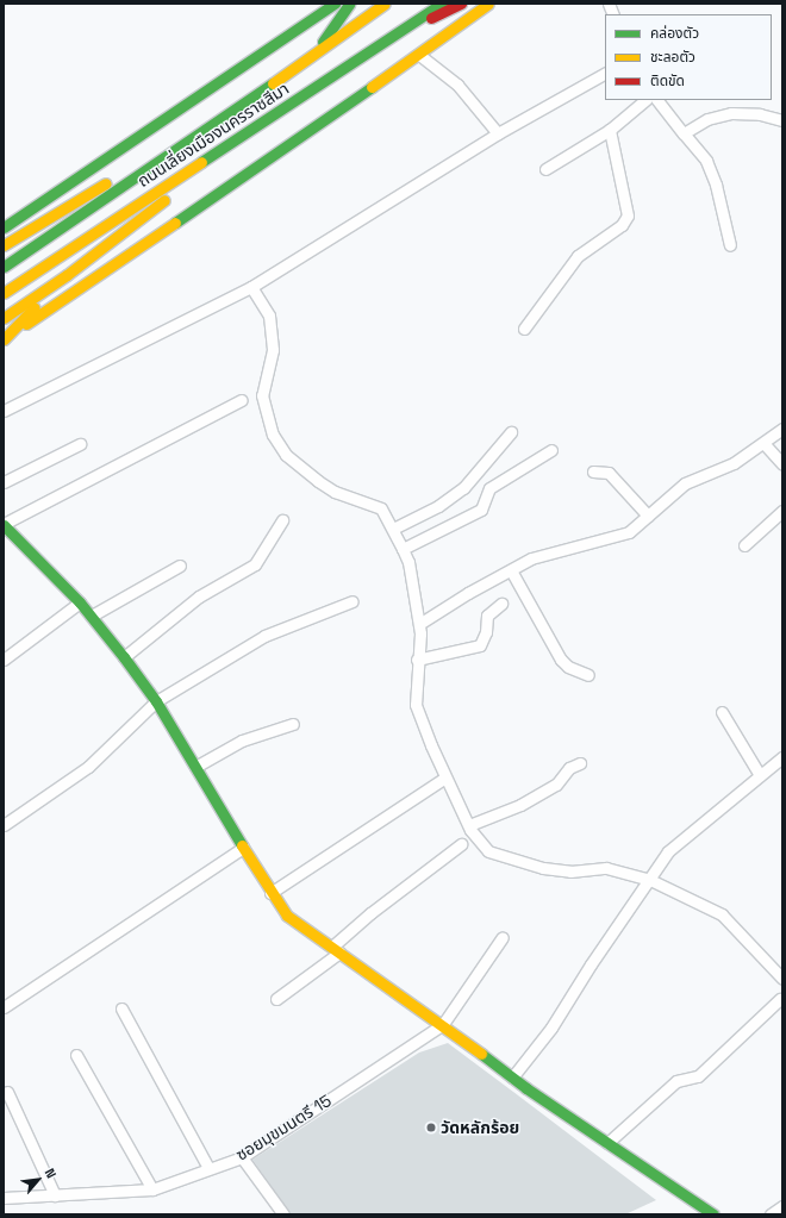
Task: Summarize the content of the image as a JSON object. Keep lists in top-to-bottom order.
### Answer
{
  "streets": {
    "main road": ["ถนนเลี่ยงเมืองนครราชสีมา"],
    "street": ["ซอยมุขมนตรี 15"]
  },
  "places": ["วัดหลักร้อย"],
  "legend": ["คล่องตัว", "ชะลอตัว", "ติดขัด"],
  "north": "top right"
}
